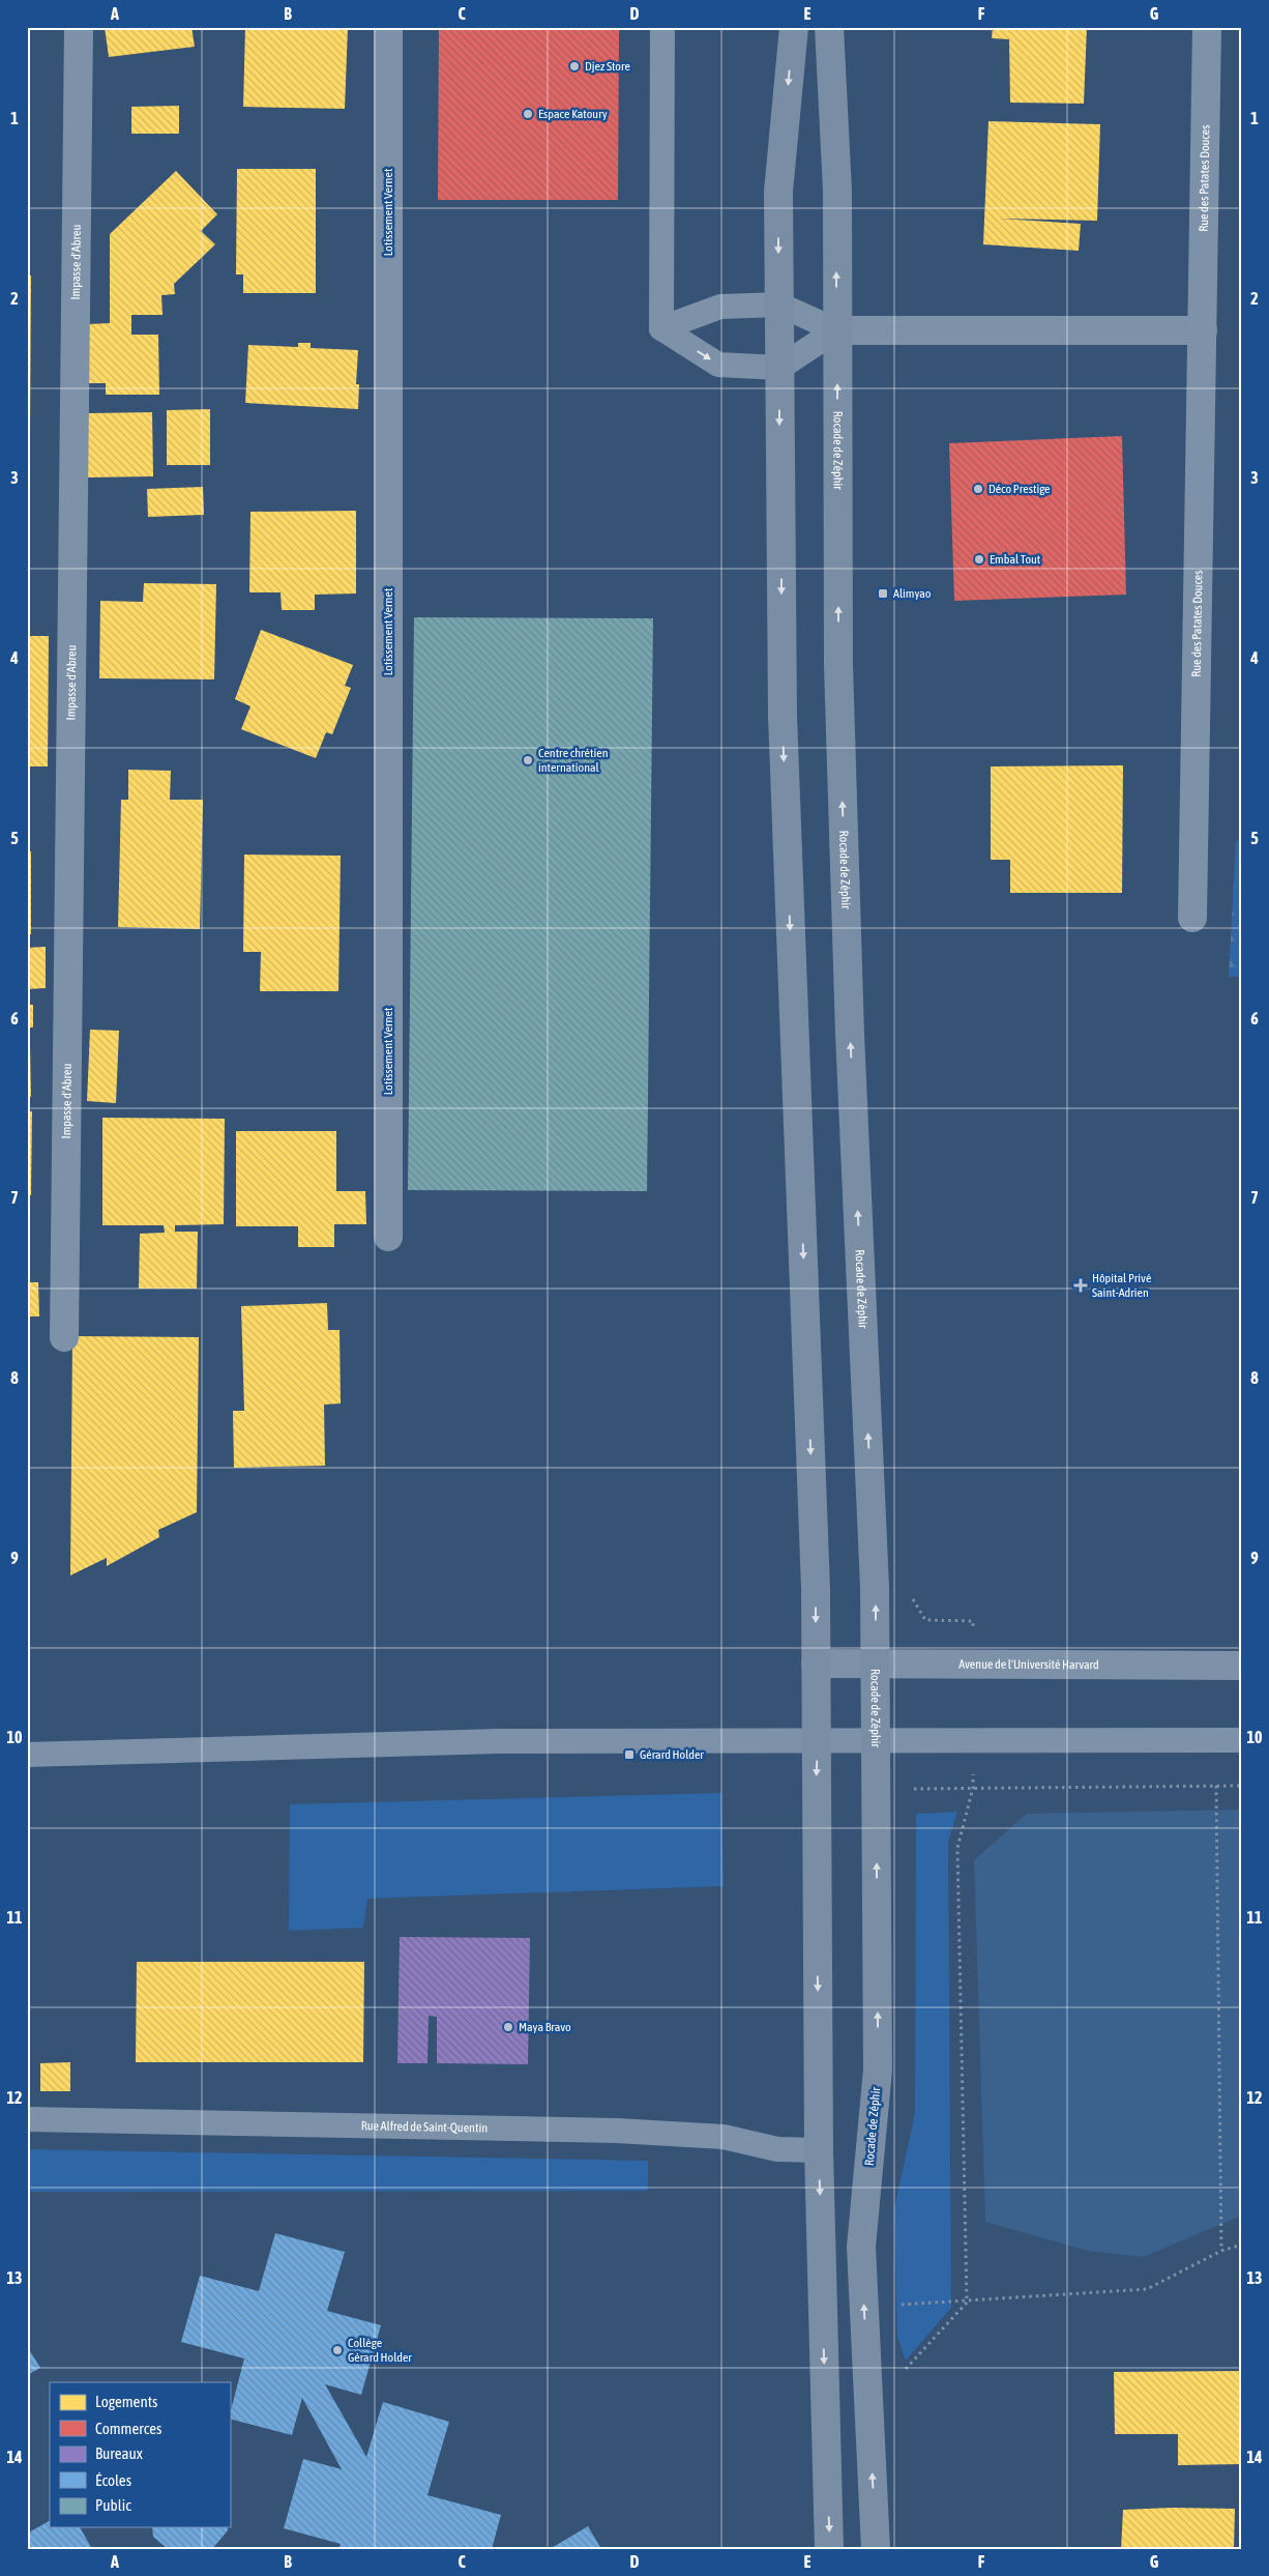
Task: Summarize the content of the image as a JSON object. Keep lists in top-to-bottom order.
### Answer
{
  "streets": {
    "main road": ["Rocade de Zéphir"],
    "street": [
      "Rue des Patates Douces",
      "Lotissement Vernet",
      "Impasse d'Abreu",
      "Avenue de l'Université Harvard"
    ],
    "lane": ["Rue Alfred de Saint-Quentin"]
  },
  "crossings": [
    ["Rocade de Zéphir", "Avenue de l'Université Harvard"]
  ],
  "places": {
    "other": [
      "Djez Store",
      "Espace Katoury",
      "Déco Prestige",
      "Embal Tout",
      "Centre chrétien international",
      "Maya Bravo",
      "Collège Gérard Holder"
    ],
    "transit": ["Alimyao", "Gérard Holder"],
    "health": ["Hôpital Privé Saint-Adrien"]
  },
  "legend": [
    "Logements",
    "Commerces",
    "Bureaux",
    "Écoles",
    "Public"
  ],
  "grid": {
    "columns": [
      "A",
      "B",
      "C",
      "D",
      "E",
      "F",
      "G"
    ],
    "rows": [
      "1",
      "2",
      "3",
      "4",
      "5",
      "6",
      "7",
      "8",
      "9",
      "10",
      "11",
      "12",
      "13",
      "14"
    ]
  }
}
